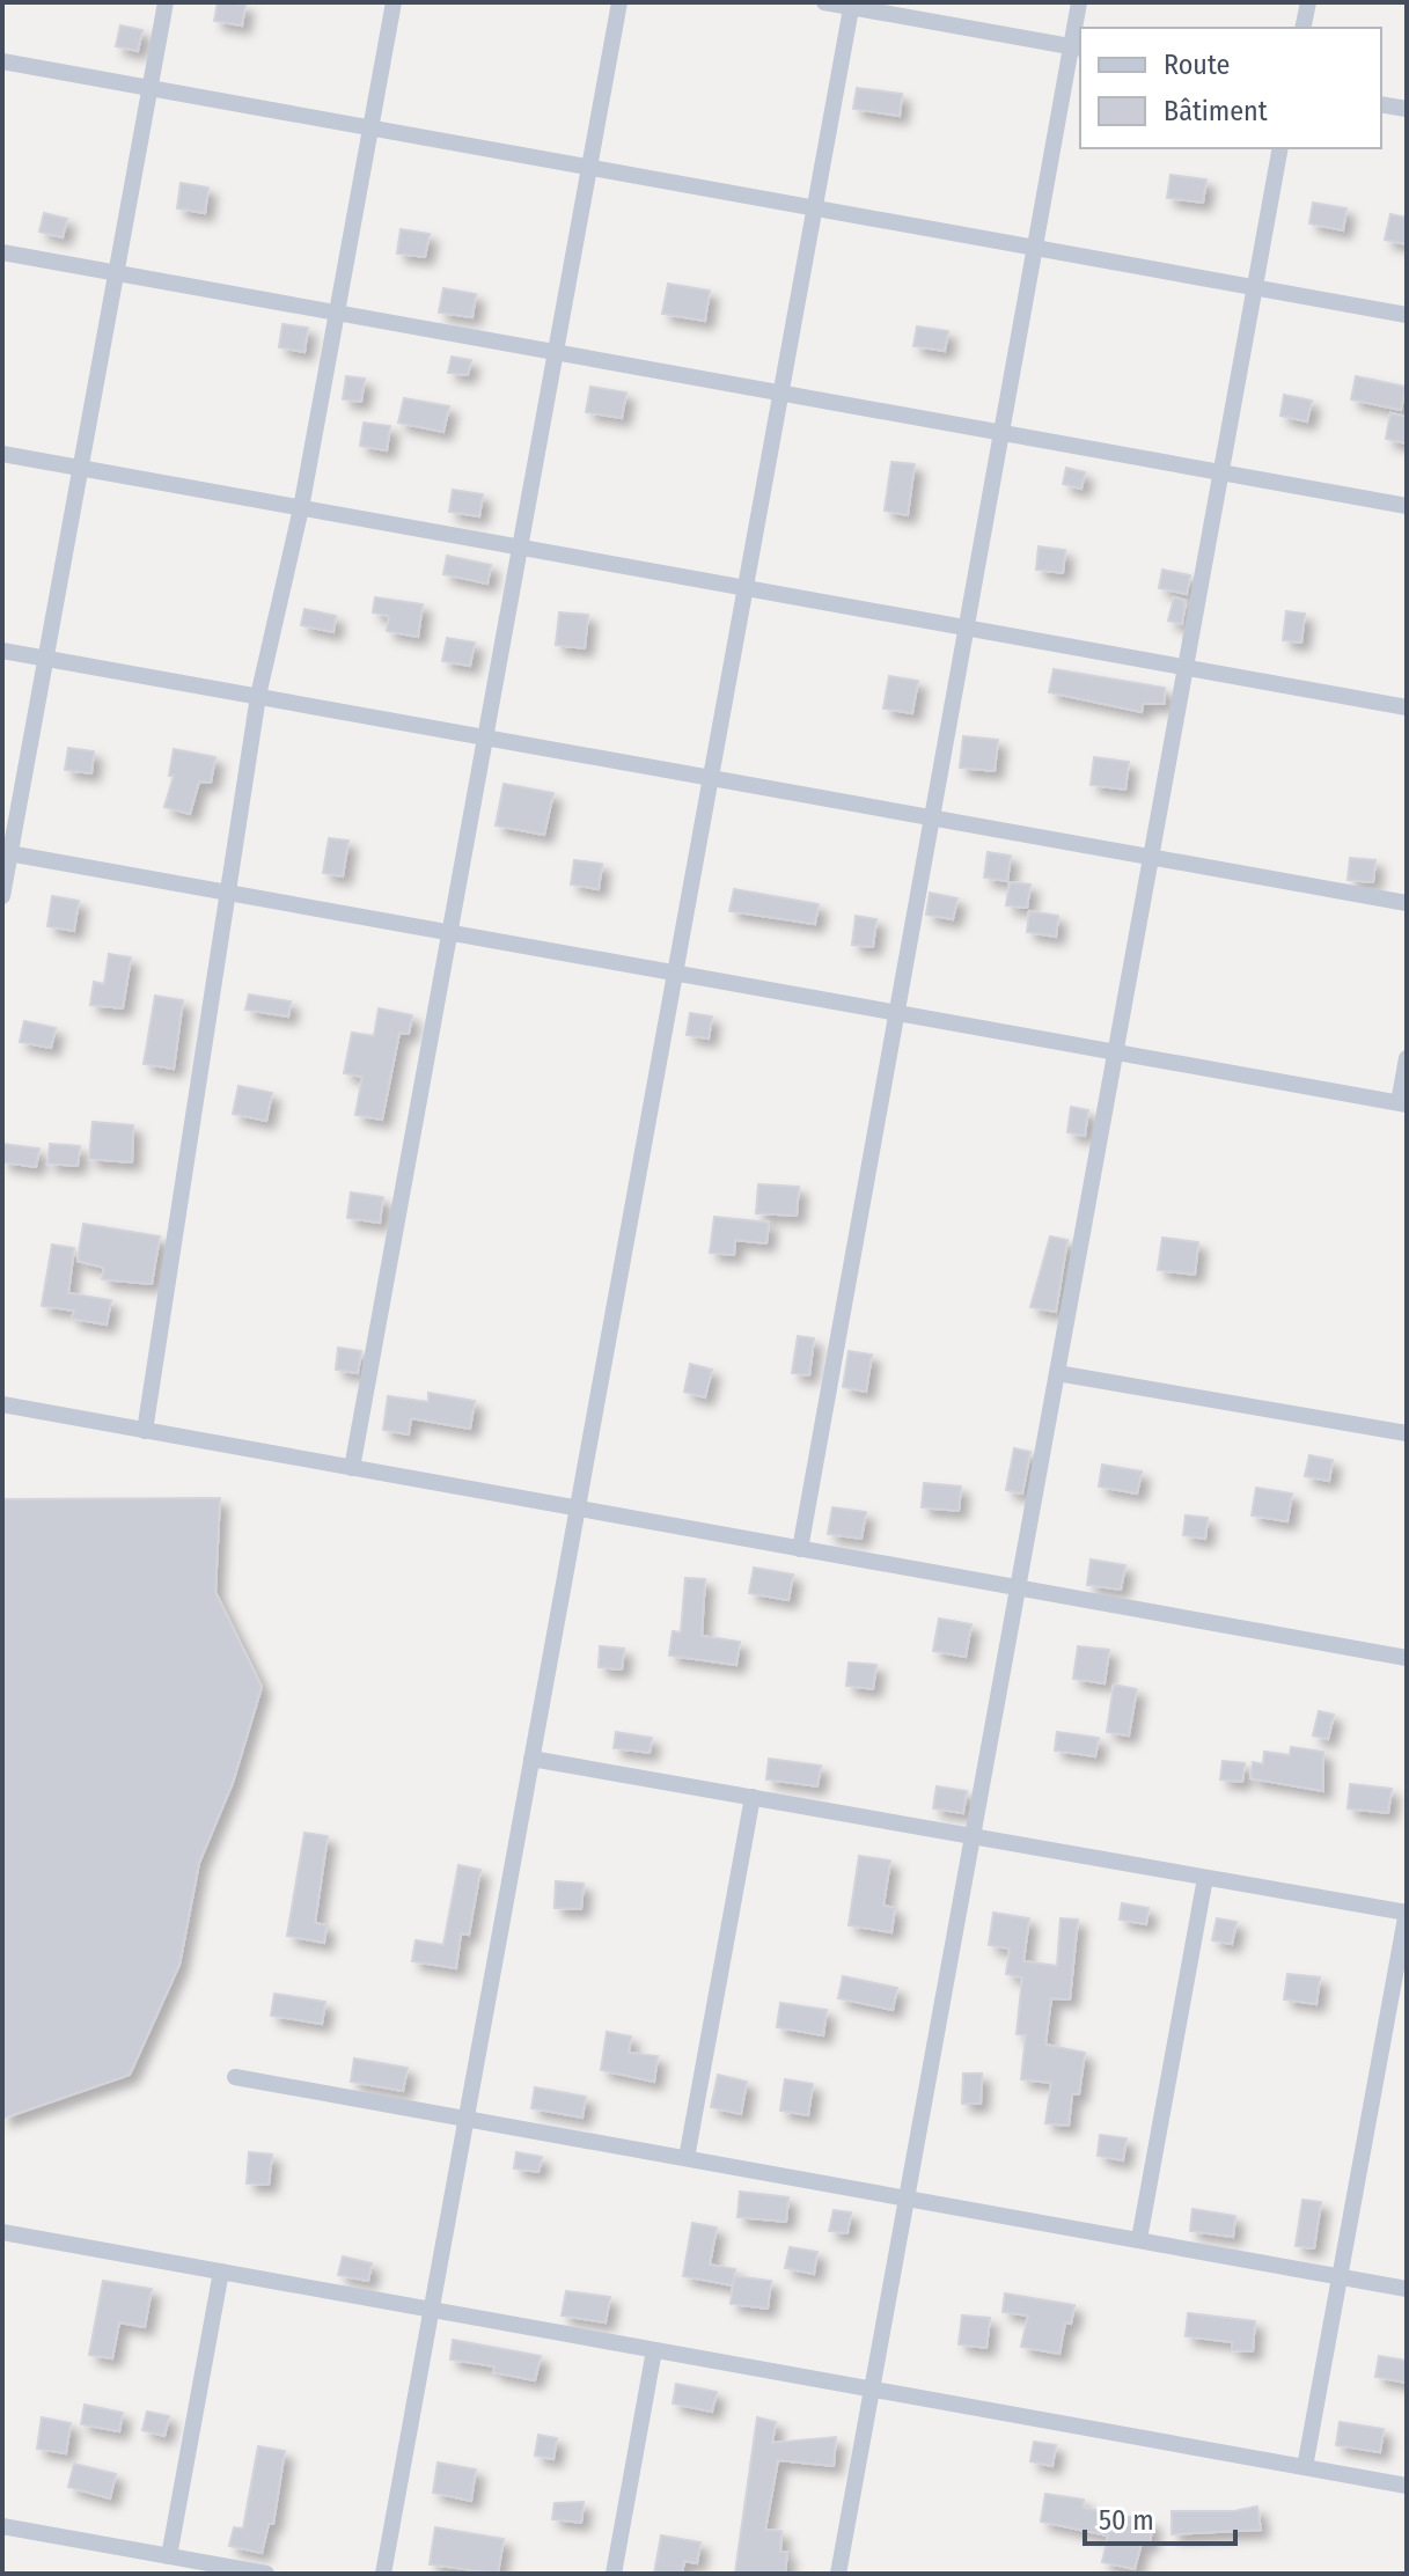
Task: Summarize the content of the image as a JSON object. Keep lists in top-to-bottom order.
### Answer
{
  "legend": ["Route", "Bâtiment"],
  "scale_bar": "50 m"
}
